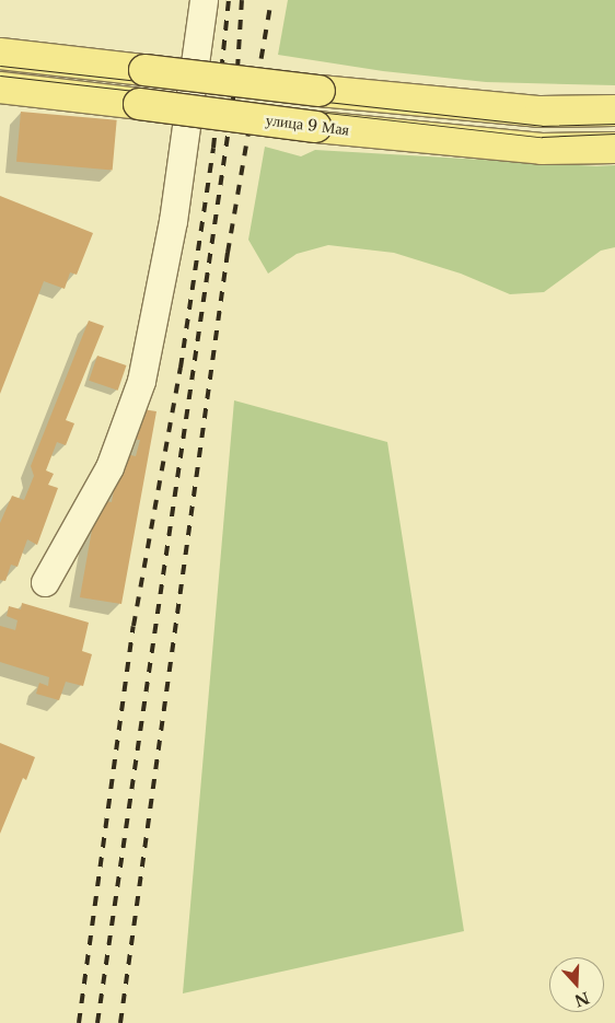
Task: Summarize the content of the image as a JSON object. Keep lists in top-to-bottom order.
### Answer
{
  "streets": {
    "main road": ["улица 9 Мая"]
  },
  "north": "bottom"
}
